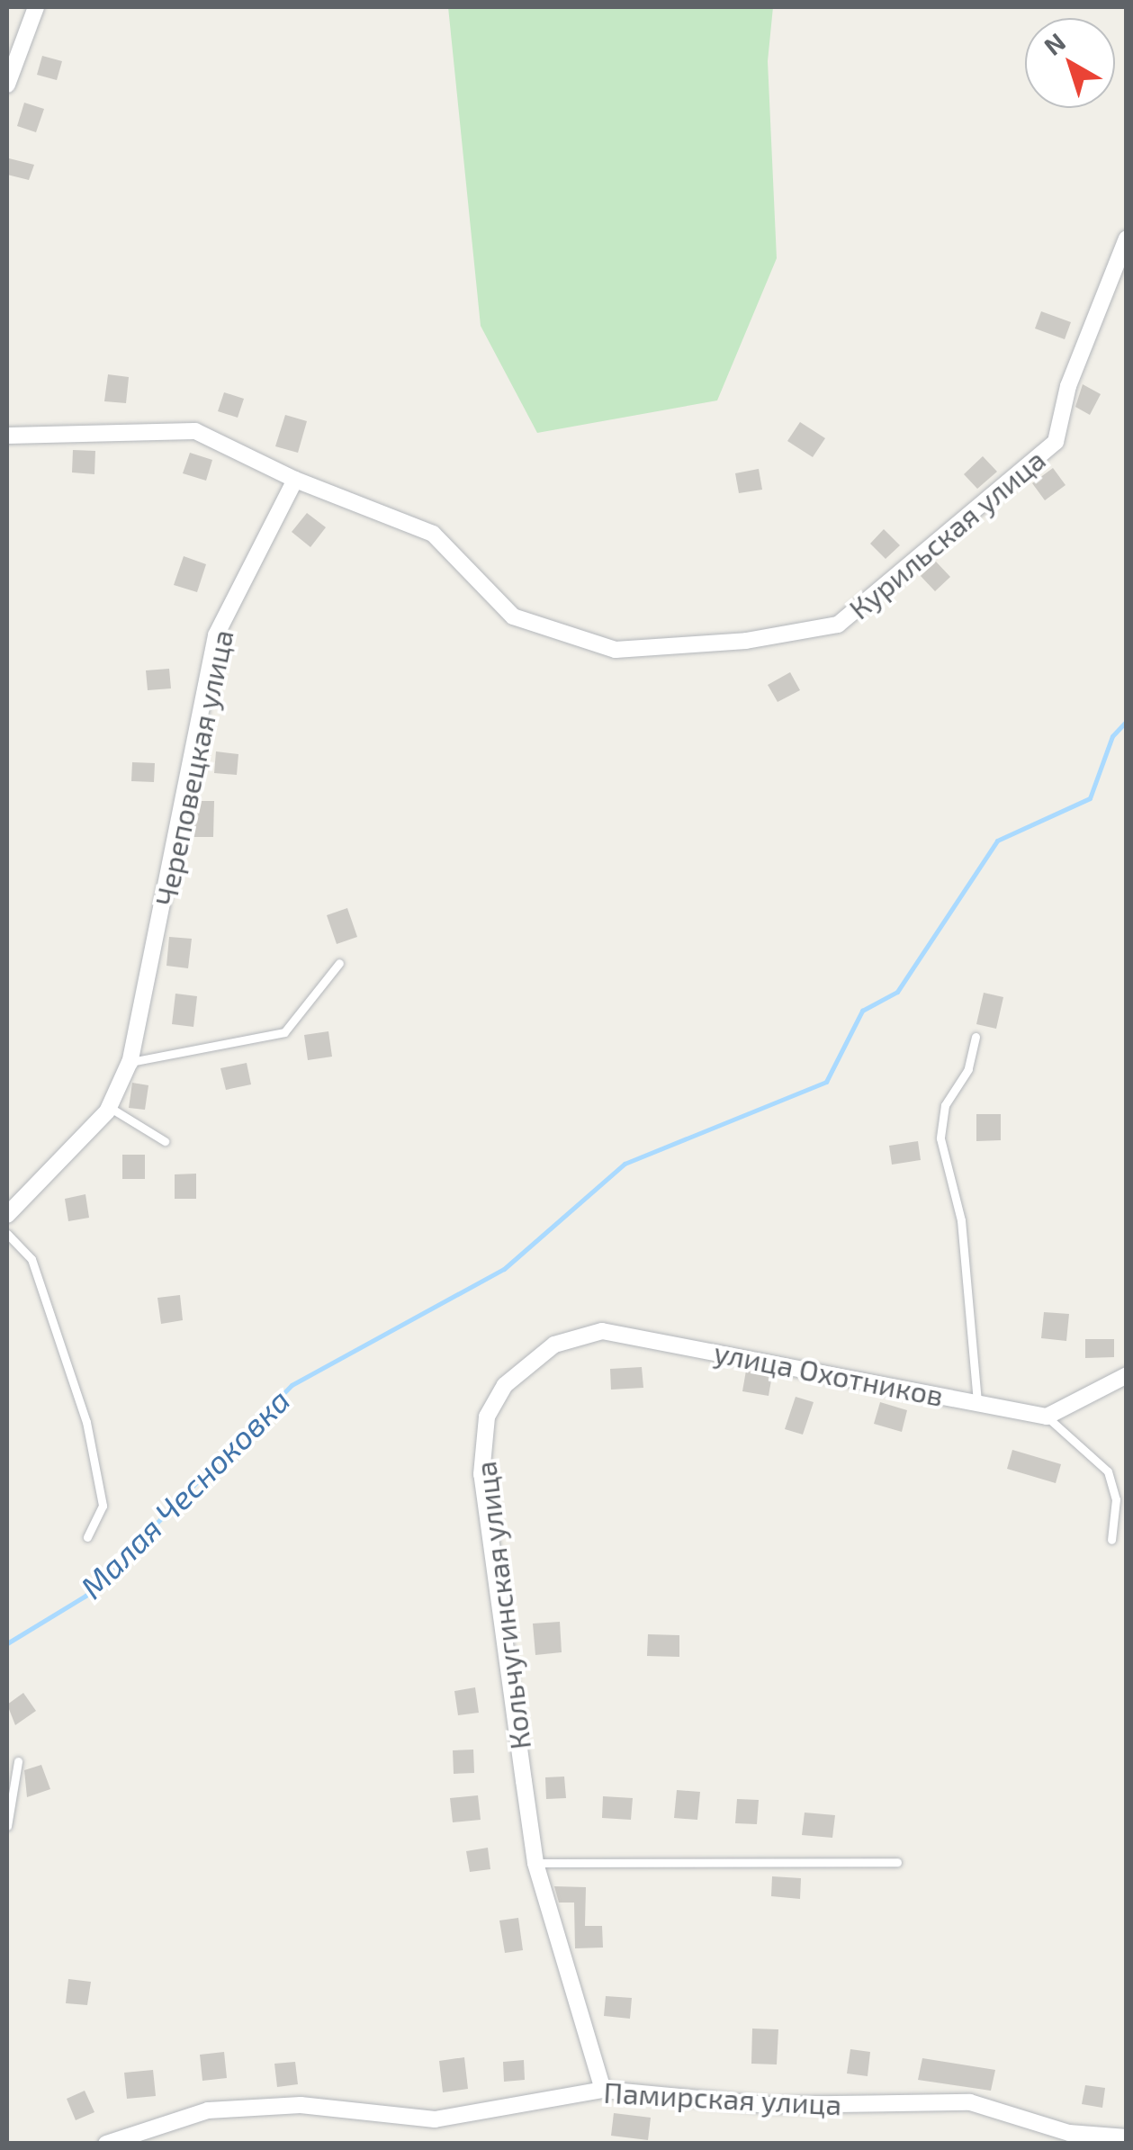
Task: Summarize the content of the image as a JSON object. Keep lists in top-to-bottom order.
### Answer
{
  "streets": {
    "street": [
      "Курильская улица",
      "Череповецкая улица",
      "улица Охотников",
      "Кольчугинская улица",
      "Памирская улица"
    ]
  },
  "crossings": [
    ["Курильская улица", "Череповецкая улица"],
    ["улица Охотников", "Кольчугинская улица"],
    ["Кольчугинская улица", "Памирская улица"]
  ],
  "water": ["Малая Чесноковка"],
  "north": "top left"
}
